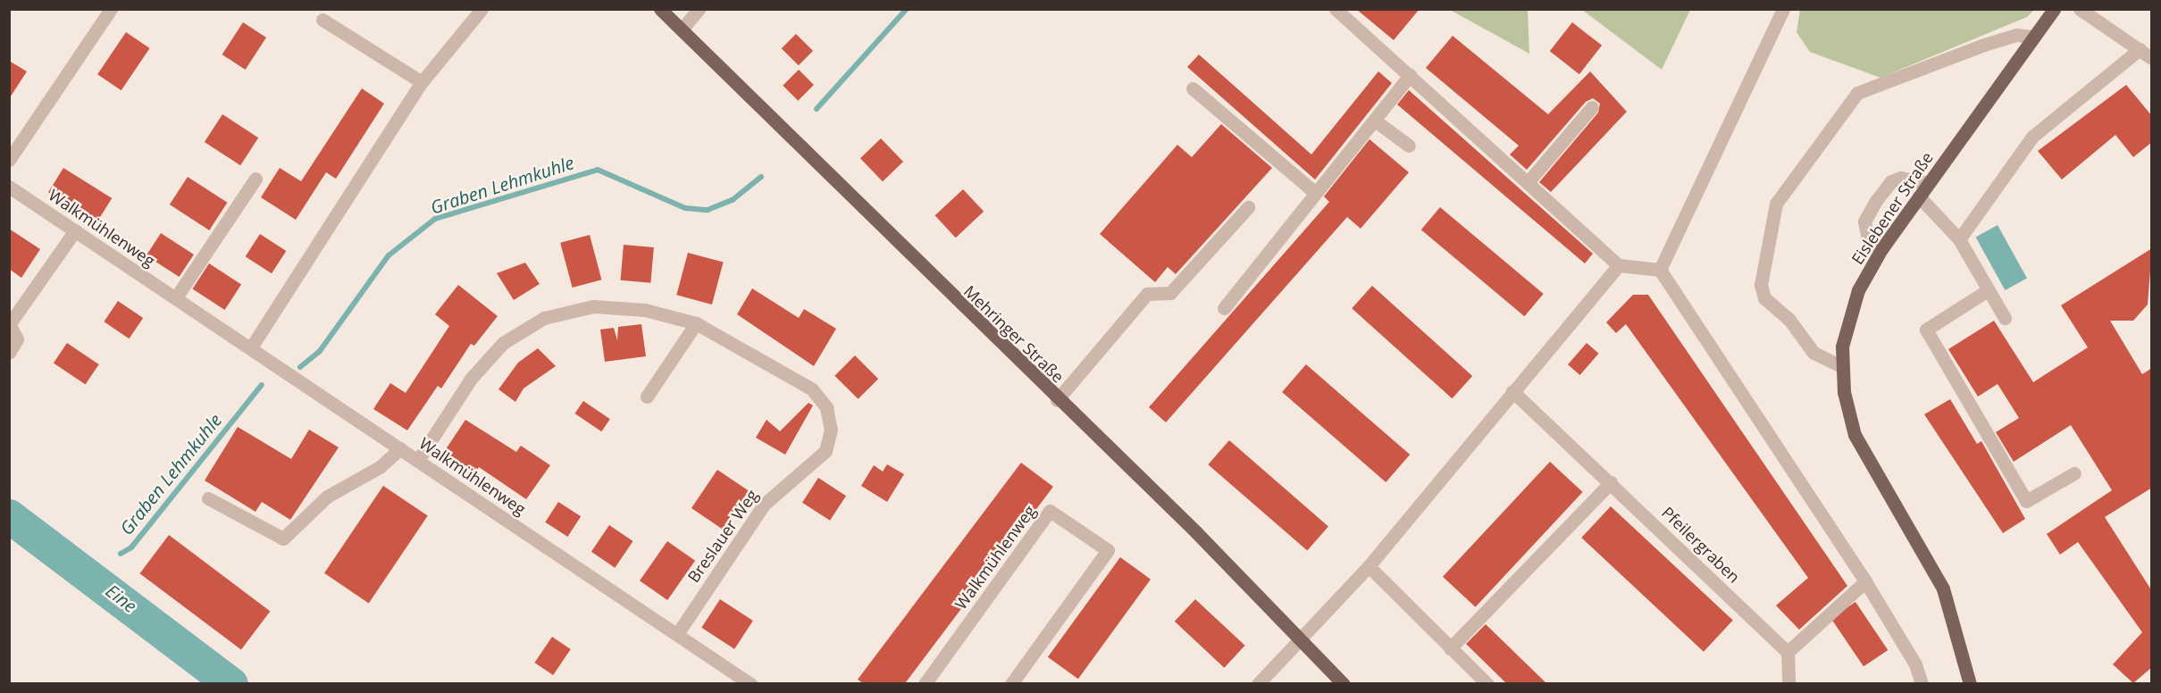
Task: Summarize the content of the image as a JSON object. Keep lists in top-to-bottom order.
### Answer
{
  "streets": {
    "main road": ["Eislebener Straße", "Mehringer Straße"],
    "street": ["Walkmühlenweg", "Breslauer Weg", "Pfeilergraben"]
  },
  "crossings": [
    ["Walkmühlenweg", "Breslauer Weg"]
  ],
  "water": ["Graben Lehmkuhle", "Eine"]
}
